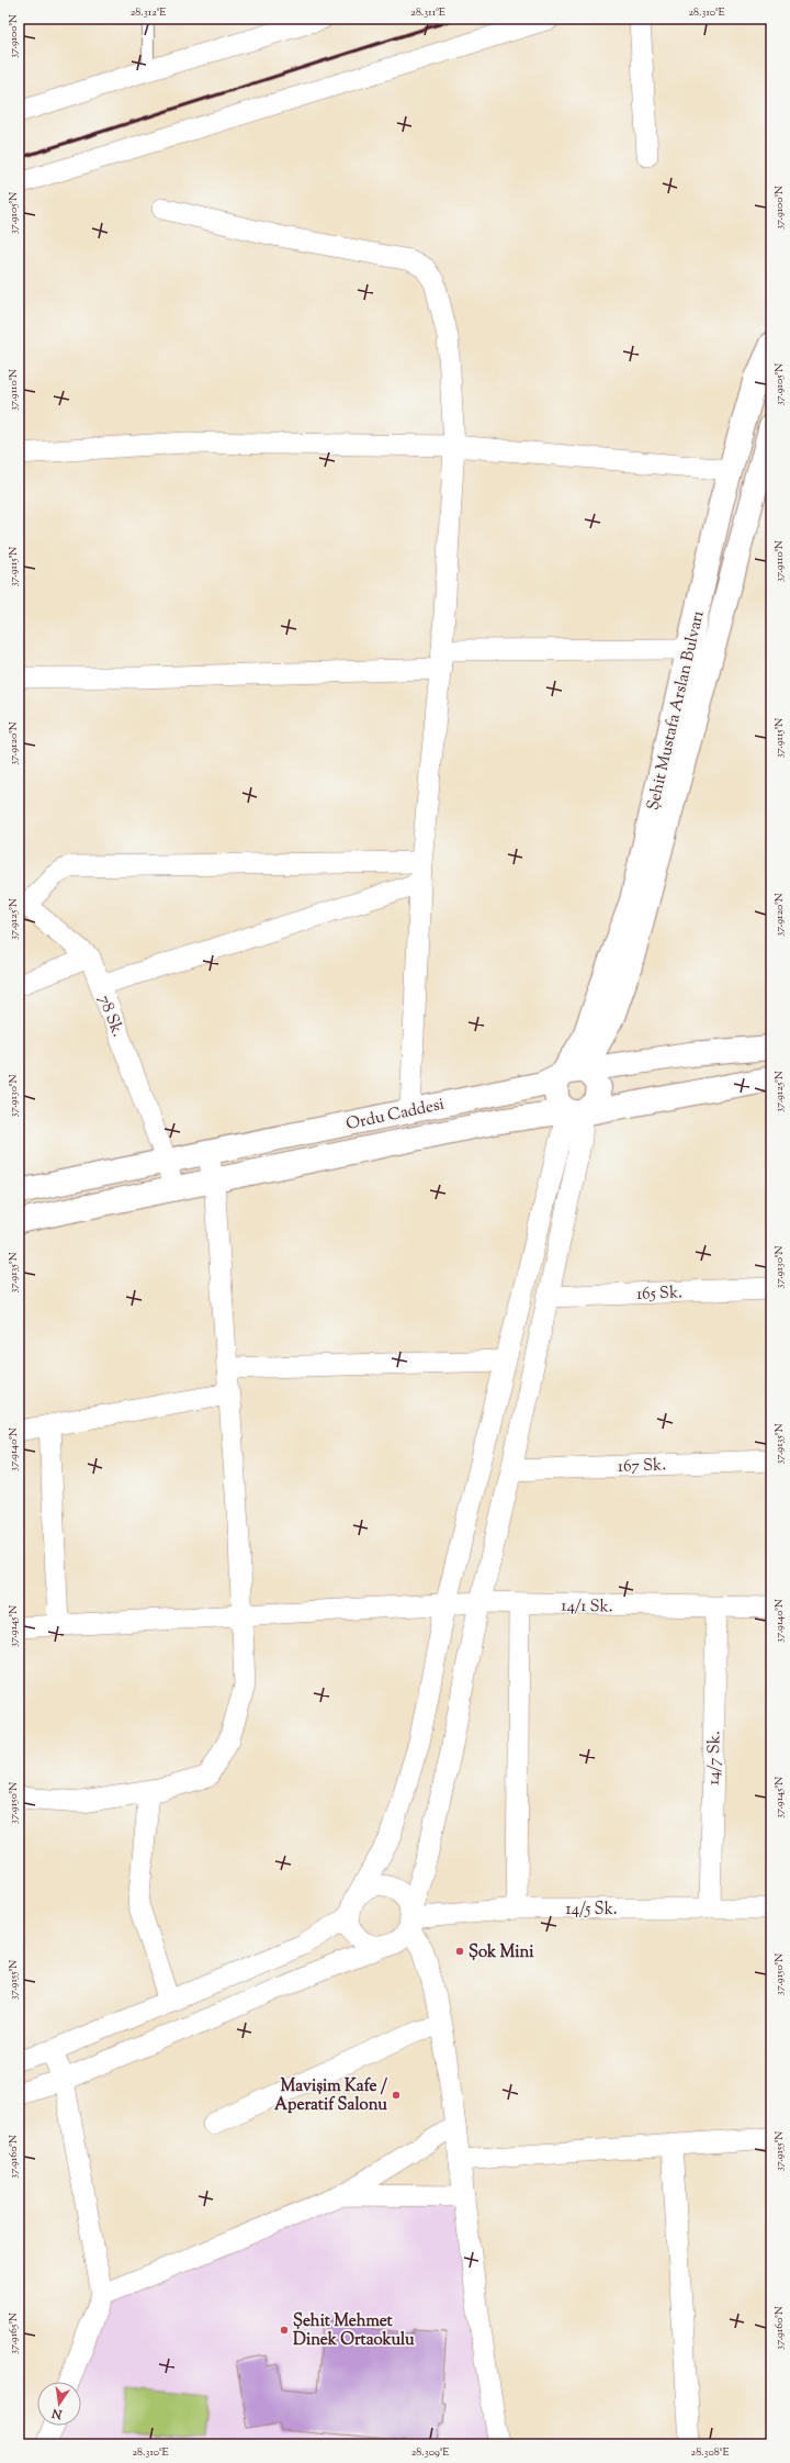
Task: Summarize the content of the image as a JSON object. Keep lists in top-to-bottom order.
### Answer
{
  "streets": {
    "main road": ["Şehit Mustafa Arslan Bulvarı", "Ordu Caddesi"],
    "street": [
      "78 Sk.",
      "165 Sk.",
      "167 Sk.",
      "14/1 Sk.",
      "14/7 Sk.",
      "14/5 Sk."
    ]
  },
  "crossings": [
    ["Şehit Mustafa Arslan Bulvarı", "Ordu Caddesi"],
    ["78 Sk.", "Ordu Caddesi"],
    ["14/1 Sk.", "14/7 Sk."],
    ["14/7 Sk.", "14/5 Sk."]
  ],
  "places": ["Şok Mini", "Mavişim Kafe / Aperatif Salonu", "Şehit Mehmet Dinek Ortaokulu"],
  "north": "bottom",
  "coordinates": [
    "28.312°E",
    "28.311°E",
    "28.310°E",
    "37.9100°N",
    "37.9105°N",
    "37.9110°N",
    "37.9115°N",
    "37.9120°N",
    "37.9125°N",
    "37.9130°N",
    "37.9135°N",
    "37.9140°N",
    "37.9145°N",
    "37.9150°N",
    "37.9155°N",
    "37.9160°N",
    "37.9165°N",
    "28.309°E",
    "28.308°E"
  ]
}
